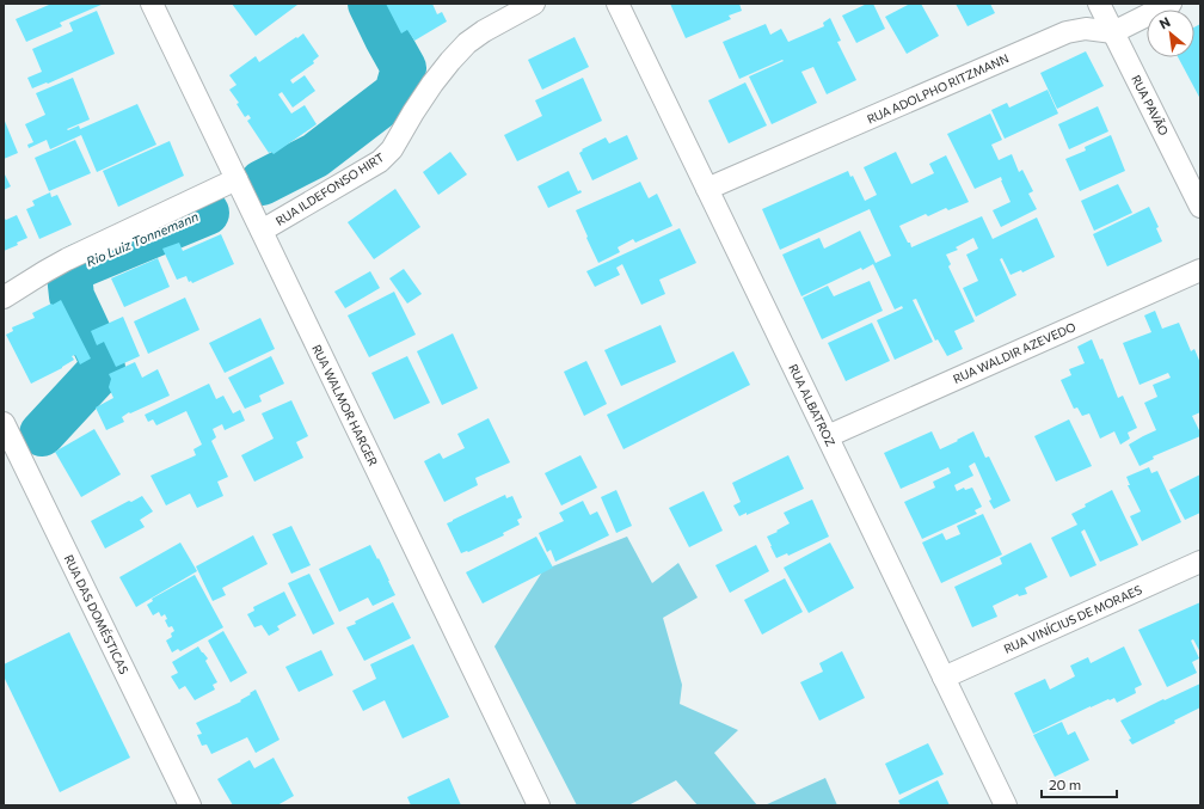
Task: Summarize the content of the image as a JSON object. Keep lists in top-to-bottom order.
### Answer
{
  "streets": {
    "street": [
      "RUA ADOLPHO RITZMANN",
      "RUA PAVÃO",
      "RUA ILDEFONSO HIRT",
      "RUA WALDIR AZEVEDO",
      "RUA WALMOR HARGER",
      "RUA ALBATROZ",
      "RUA DAS DOMÉSTICAS",
      "RUA VINÍCIUS DE MORAES"
    ]
  },
  "crossings": [
    ["RUA ADOLPHO RITZMANN", "RUA PAVÃO"],
    ["RUA ADOLPHO RITZMANN", "RUA ALBATROZ"],
    ["RUA ILDEFONSO HIRT", "RUA WALMOR HARGER"],
    ["RUA WALDIR AZEVEDO", "RUA ALBATROZ"],
    ["RUA ALBATROZ", "RUA VINÍCIUS DE MORAES"]
  ],
  "water": ["Rio Luiz Tonnemann"],
  "scale_bar": "20 m",
  "north": "top left"
}
